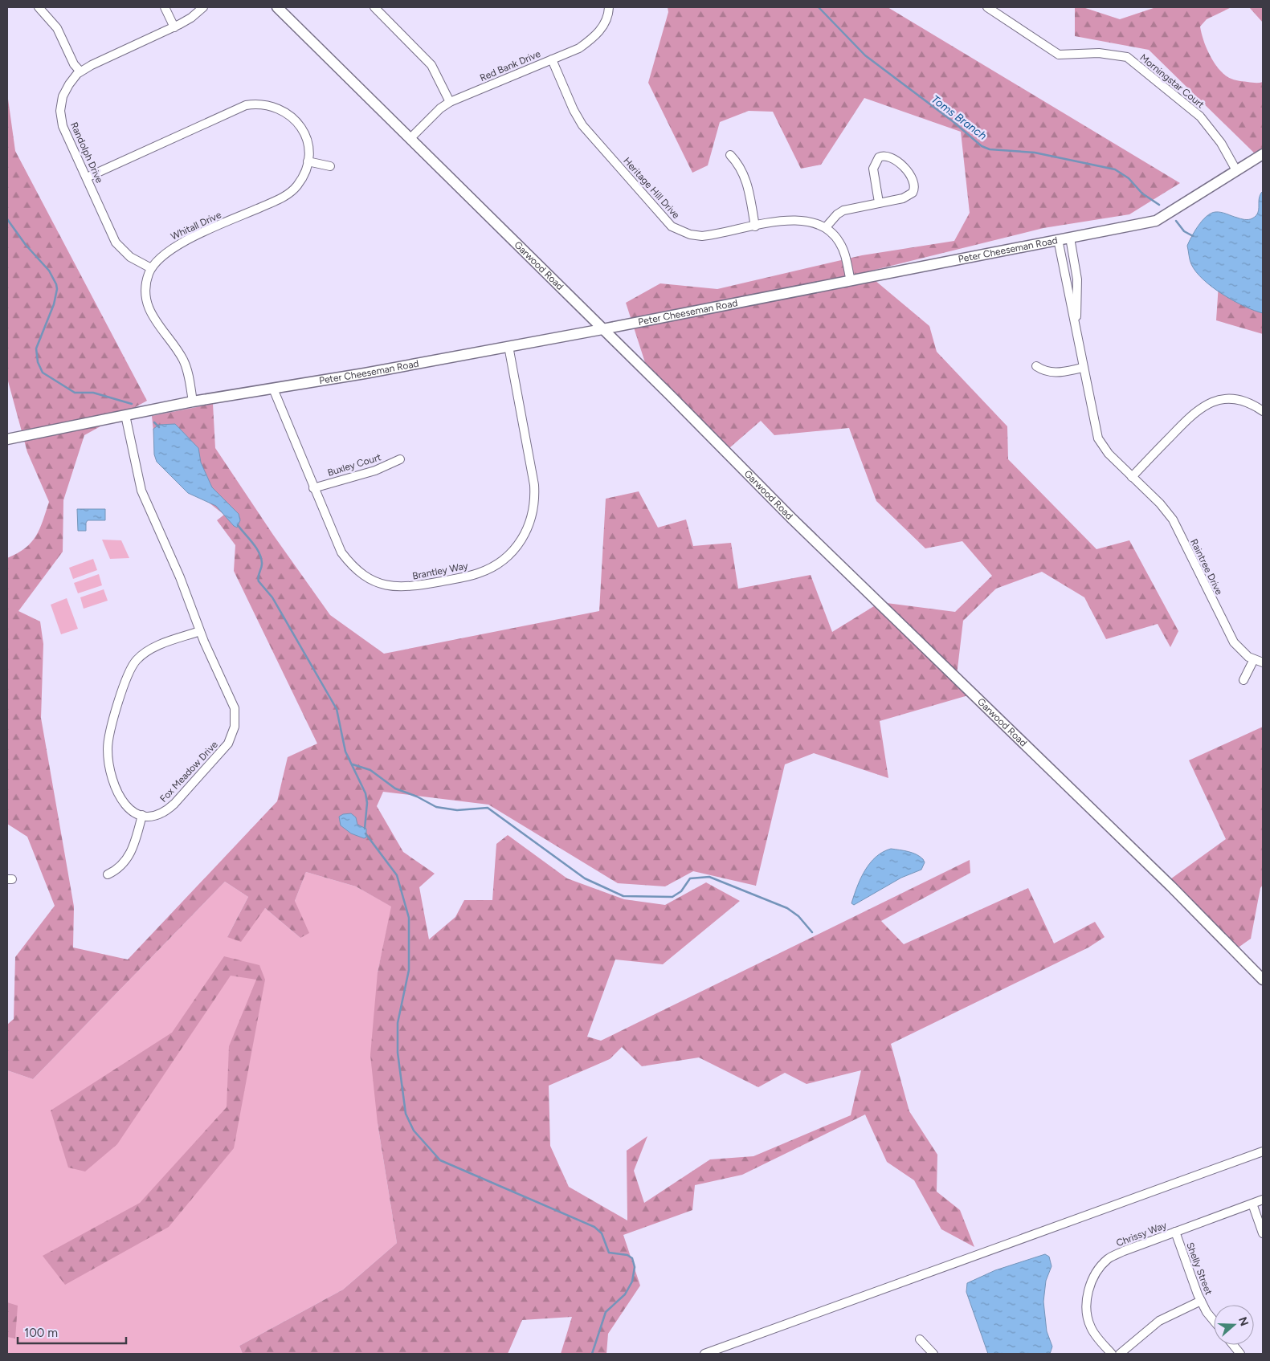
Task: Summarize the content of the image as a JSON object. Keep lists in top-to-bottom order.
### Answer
{
  "streets": {
    "street": [
      "Red Bank Drive",
      "Morningstar Court",
      "Randolph Drive",
      "Heritage Hill Drive",
      "Whitall Drive",
      "Peter Cheeseman Road",
      "Garwood Road",
      "Buxley Court",
      "Raintree Drive",
      "Brantley Way",
      "Fox Meadow Drive",
      "Chrissy Way",
      "Shelly Street"
    ]
  },
  "crossings": [
    ["Red Bank Drive", "Heritage Hill Drive"],
    ["Red Bank Drive", "Garwood Road"],
    ["Morningstar Court", "Peter Cheeseman Road"],
    ["Randolph Drive", "Whitall Drive"],
    ["Heritage Hill Drive", "Peter Cheeseman Road"],
    ["Whitall Drive", "Peter Cheeseman Road"],
    ["Peter Cheeseman Road", "Garwood Road"],
    ["Peter Cheeseman Road", "Raintree Drive"],
    ["Peter Cheeseman Road", "Brantley Way"],
    ["Peter Cheeseman Road", "Fox Meadow Drive"],
    ["Buxley Court", "Brantley Way"],
    ["Chrissy Way", "Shelly Street"]
  ],
  "water": ["Toms Branch"],
  "scale_bar": "100 m",
  "north": "right"
}
